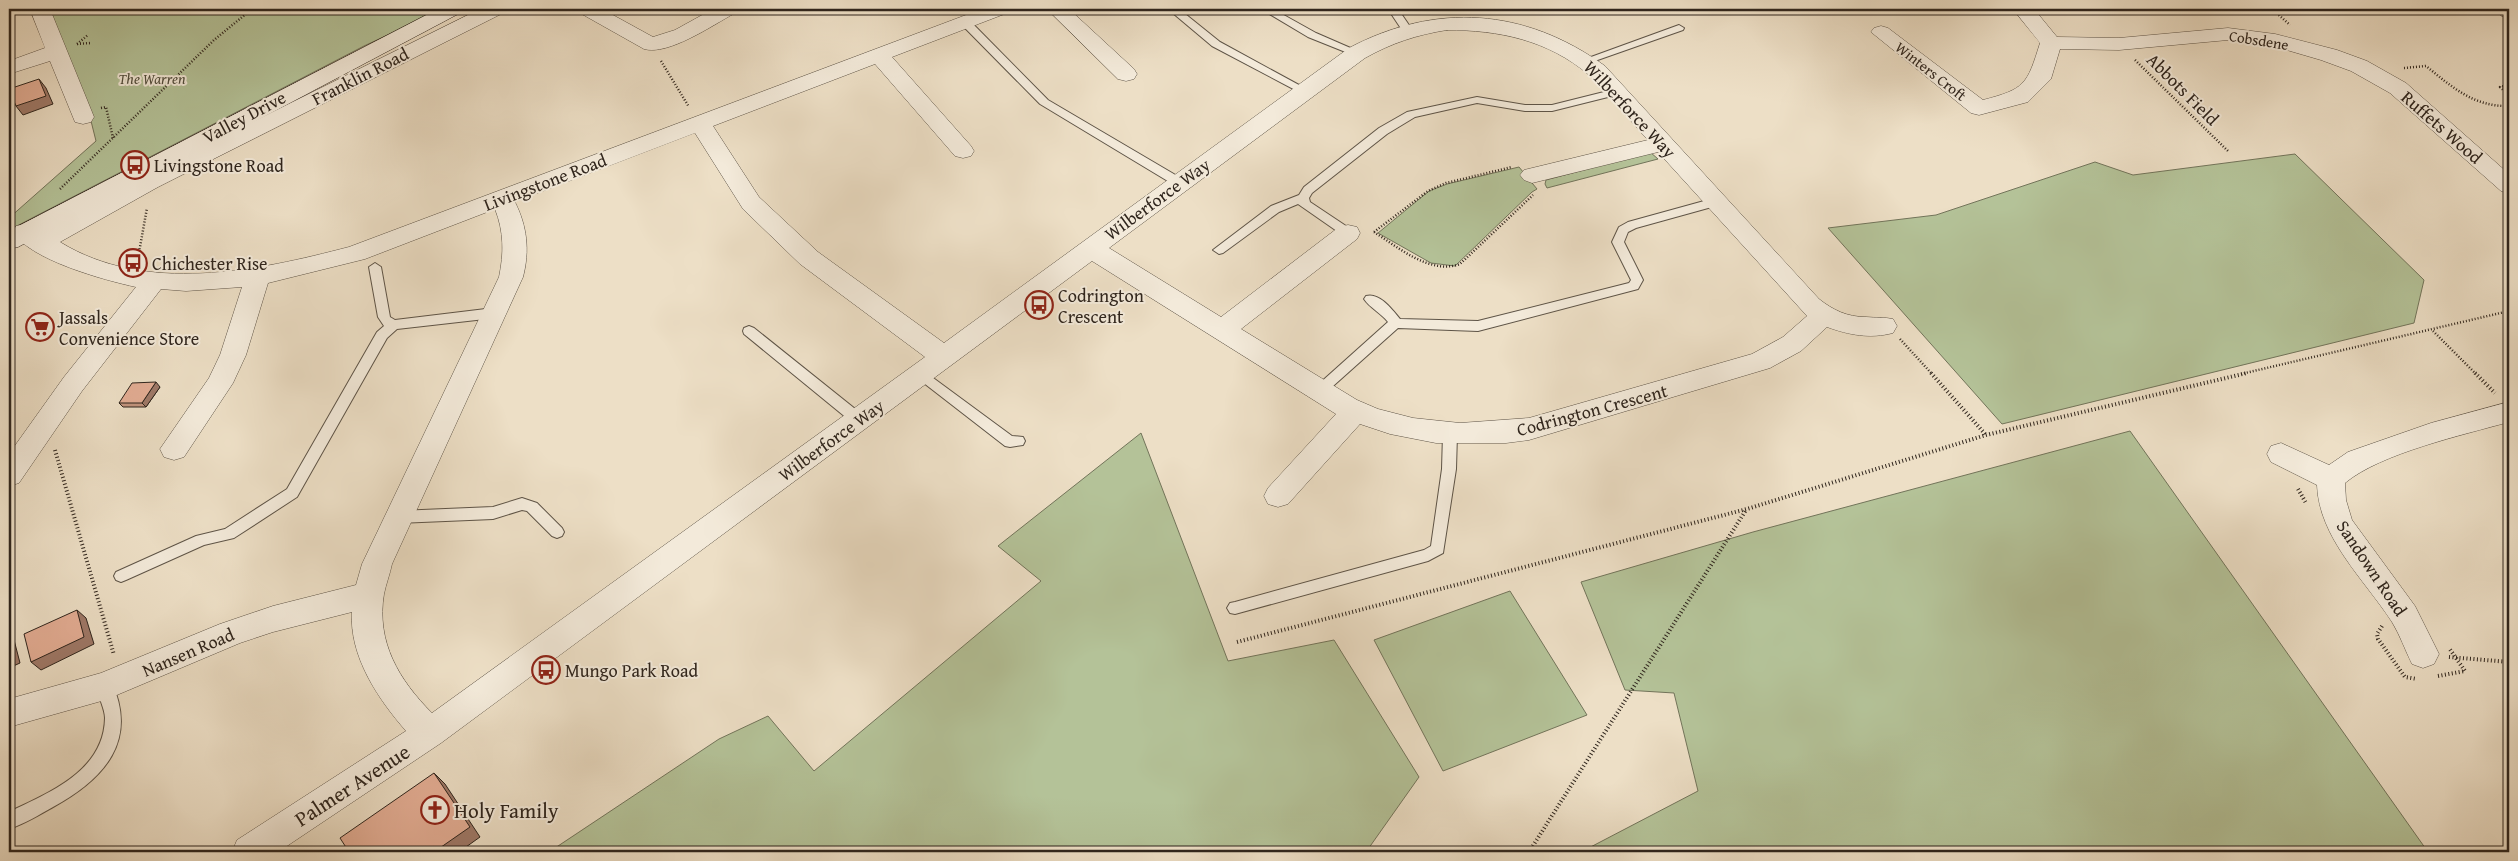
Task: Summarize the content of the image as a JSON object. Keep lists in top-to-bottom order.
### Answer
{
  "streets": {
    "street": [
      "Cobsdene",
      "Winters Croft",
      "Franklin Road",
      "Wilberforce Way",
      "Valley Drive",
      "Ruffets Wood",
      "Livingstone Road",
      "Codrington Crescent",
      "Sandown Road",
      "Nansen Road",
      "Palmer Avenue"
    ],
    "path": ["Abbots Field"]
  },
  "crossings": [
    ["Cobsdene", "Winters Croft"],
    ["Cobsdene", "Abbots Field"],
    ["Cobsdene", "Ruffets Wood"],
    ["Franklin Road", "Valley Drive"],
    ["Franklin Road", "Livingstone Road"],
    ["Wilberforce Way", "Codrington Crescent"],
    ["Wilberforce Way", "Palmer Avenue"],
    ["Valley Drive", "Livingstone Road"]
  ],
  "parks": ["The Warren"],
  "places": {
    "bus stop": [
      "Livingstone Road",
      "Chichester Rise",
      "Codrington Crescent",
      "Mungo Park Road"
    ],
    "supermarket": ["Jassals Convenience Store"],
    "church": ["Holy Family"]
  }
}
